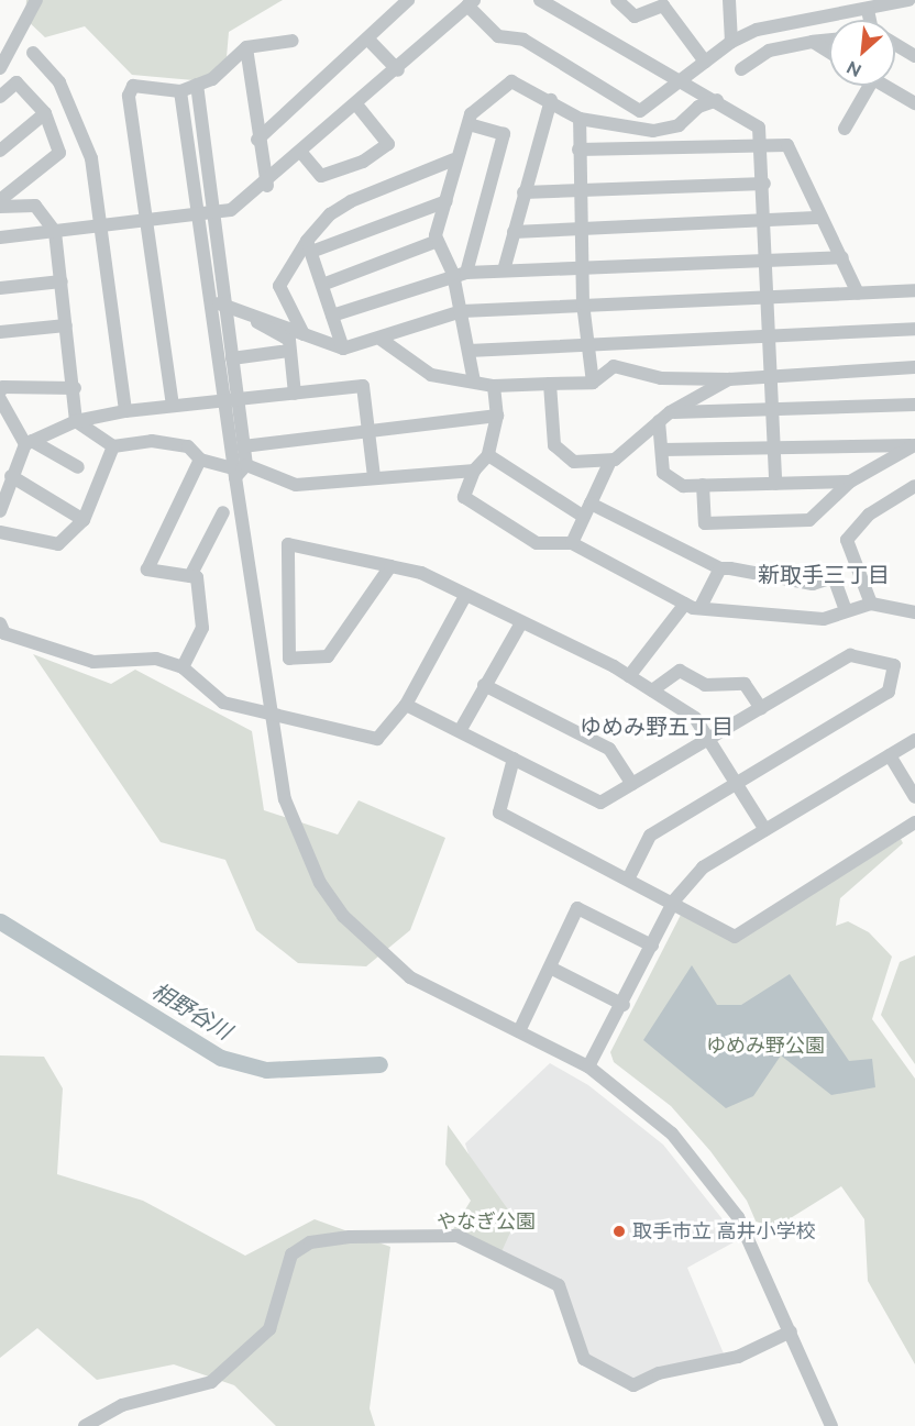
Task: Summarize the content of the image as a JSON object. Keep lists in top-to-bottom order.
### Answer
{
  "districts": ["新取手三丁目", "ゆめみ野五丁目"],
  "water": ["相野谷川"],
  "parks": ["ゆめみ野公園", "やなぎ公園"],
  "places": ["取手市立 高井小学校"],
  "north": "bottom left"
}
